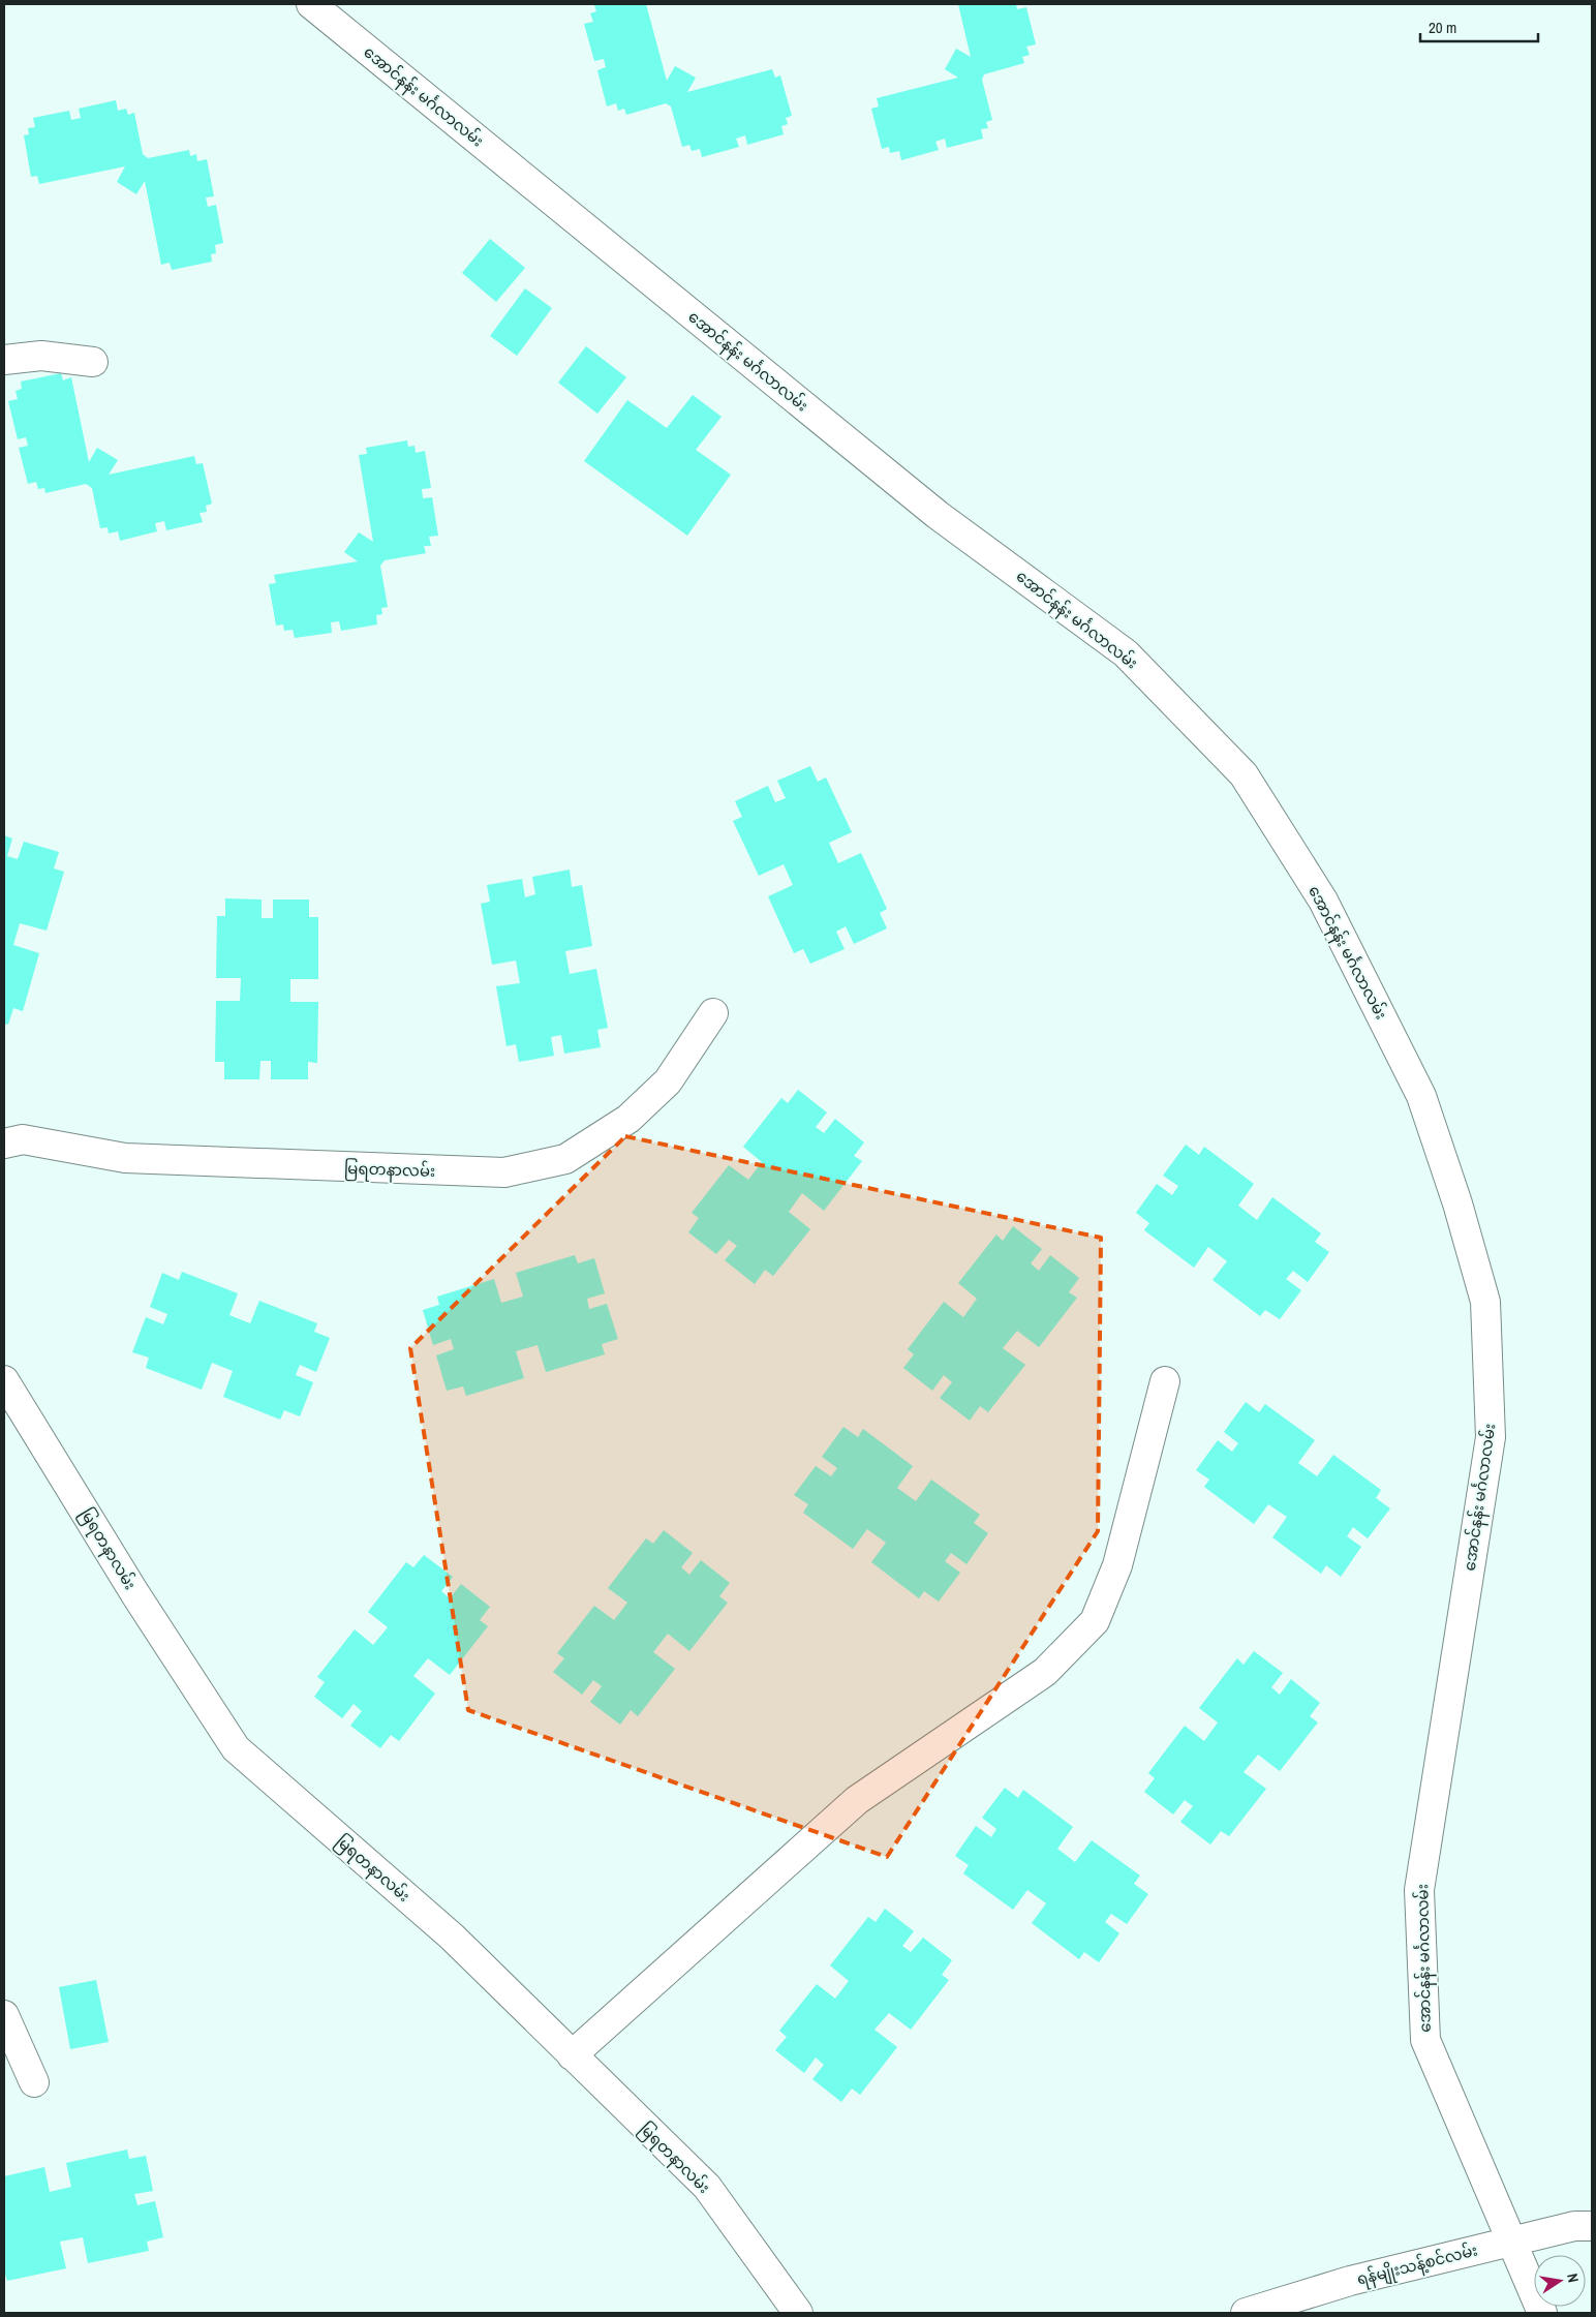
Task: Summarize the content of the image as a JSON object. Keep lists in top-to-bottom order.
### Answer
{
  "streets": {
    "street": ["အောင်နန်း မင်္ဂလာလမ်း", "မြရတနာလမ်း", "ရန်မျိုးသန့်စင်လမ်း"]
  },
  "crossings": [
    ["အောင်နန်း မင်္ဂလာလမ်း", "ရန်မျိုးသန့်စင်လမ်း"]
  ],
  "scale_bar": "20 m",
  "north": "right"
}
